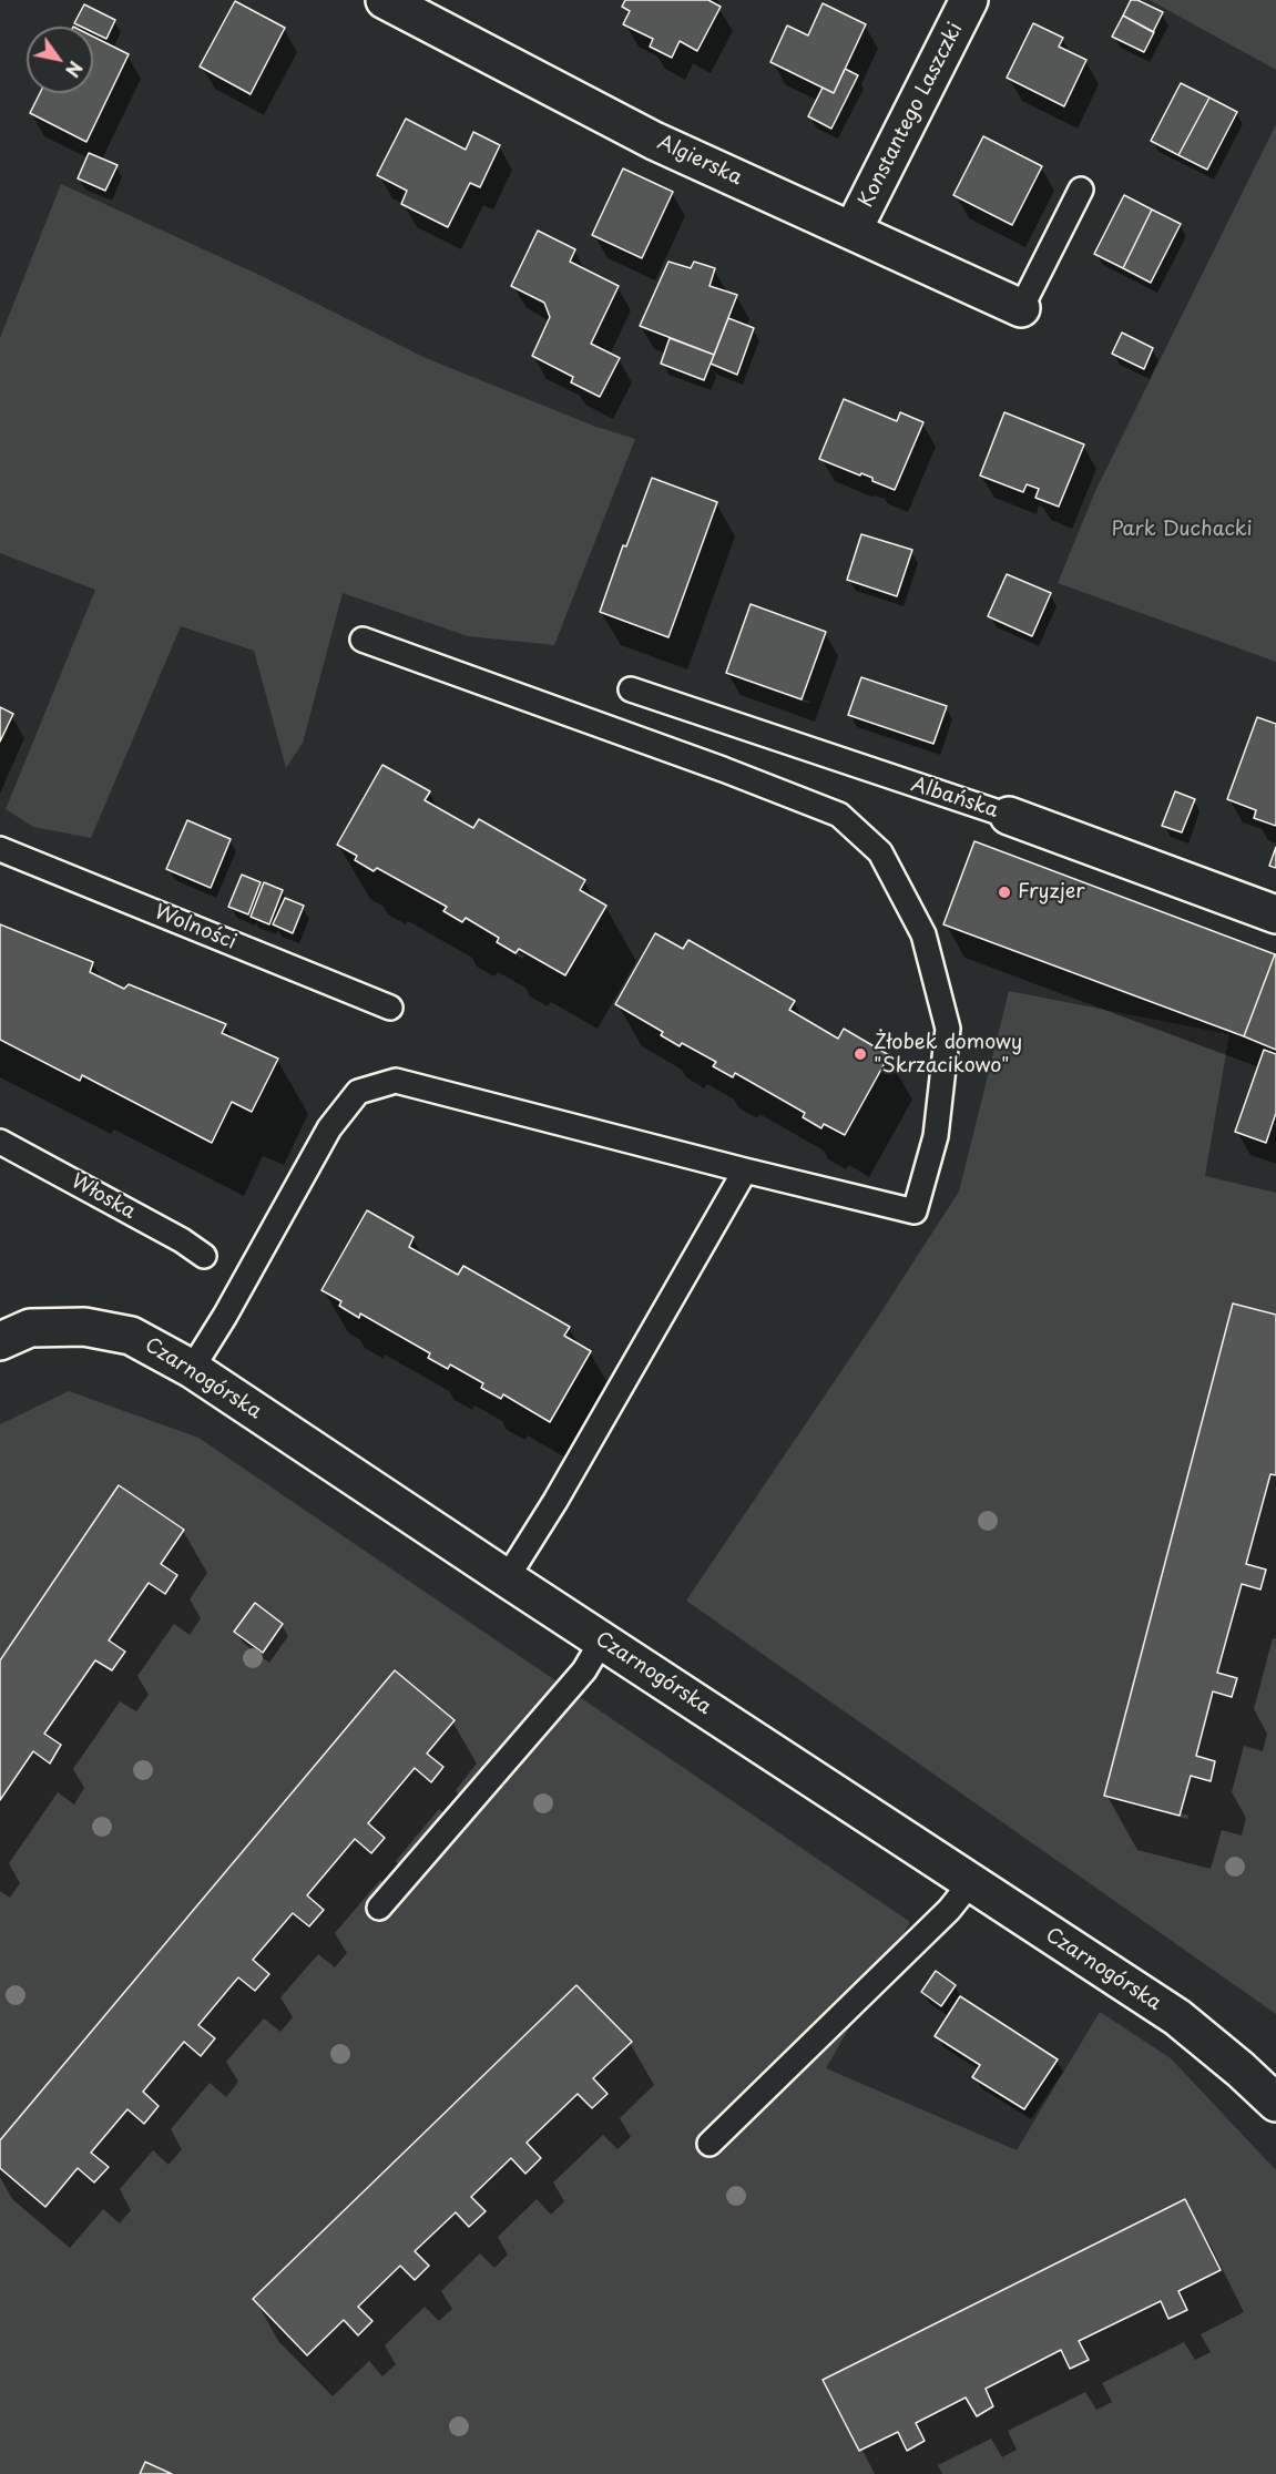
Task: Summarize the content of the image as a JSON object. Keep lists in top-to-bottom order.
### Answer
{
  "streets": {
    "street": [
      "Konstantego Laszczki",
      "Algierska",
      "Albańska",
      "Czarnogórska"
    ],
    "lane": ["Wolności", "Włoska"]
  },
  "crossings": [
    ["Konstantego Laszczki", "Algierska"]
  ],
  "parks": ["Park Duchacki"],
  "places": ["Fryzjer", "Żłobek domowy \"Skrzacikowo\""],
  "north": "bottom right"
}
